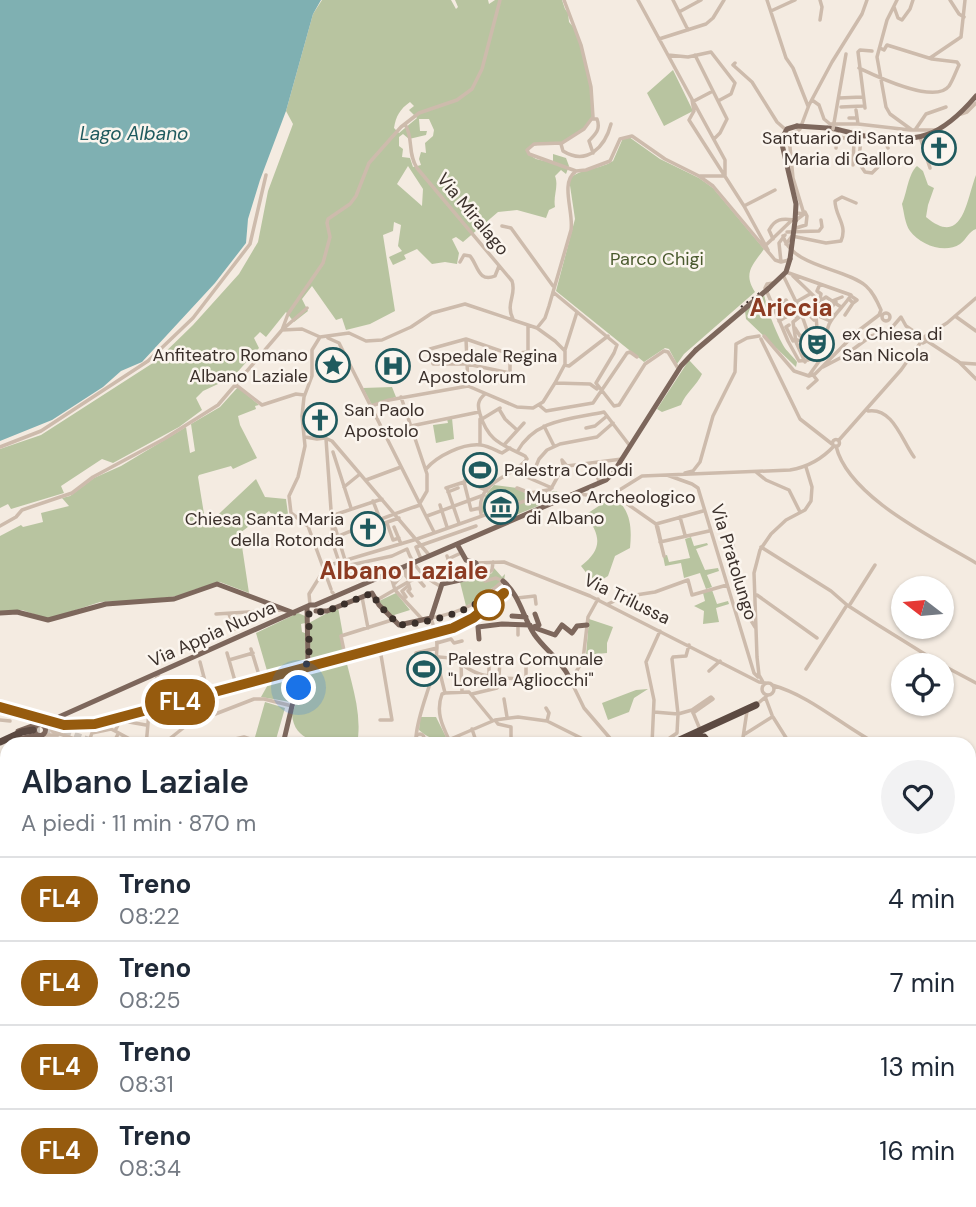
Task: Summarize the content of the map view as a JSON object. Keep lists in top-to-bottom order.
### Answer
{
  "streets": {
    "main road": ["Via Appia Nuova"],
    "street": ["Via Miralago", "Via Pratolungo", "Via Trilussa"]
  },
  "crossings": [
    ["Via Pratolungo", "Via Trilussa"]
  ],
  "districts": ["Ariccia", "Albano Laziale"],
  "water": ["Lago Albano"],
  "parks": ["Parco Chigi"],
  "places": {
    "church": ["Santuario di Santa Maria di Galloro", "San Paolo Apostolo", "Chiesa Santa Maria della Rotonda"],
    "theatre": ["ex Chiesa di San Nicola"],
    "place": ["Anfiteatro Romano Albano Laziale"],
    "hospital": ["Ospedale Regina Apostolorum"],
    "sports": ["Palestra Collodi", "Palestra Comunale \"Lorella Agliocchi\""],
    "museum": ["Museo Archeologico di Albano"]
  },
  "north": "left",
  "page": {
    "on_map": "FL4",
    "heading": ["Albano Laziale", "A piedi · 11 min · 870 m"],
    "list": [
      {
        "mark": "FL4",
        "name": "Treno",
        "note": "08:22",
        "value": "4 min"
      },
      {
        "mark": "FL4",
        "name": "Treno",
        "note": "08:25",
        "value": "7 min"
      },
      {
        "mark": "FL4",
        "name": "Treno",
        "note": "08:31",
        "value": "13 min"
      },
      {
        "mark": "FL4",
        "name": "Treno",
        "note": "08:34",
        "value": "16 min"
      }
    ]
  }
}
